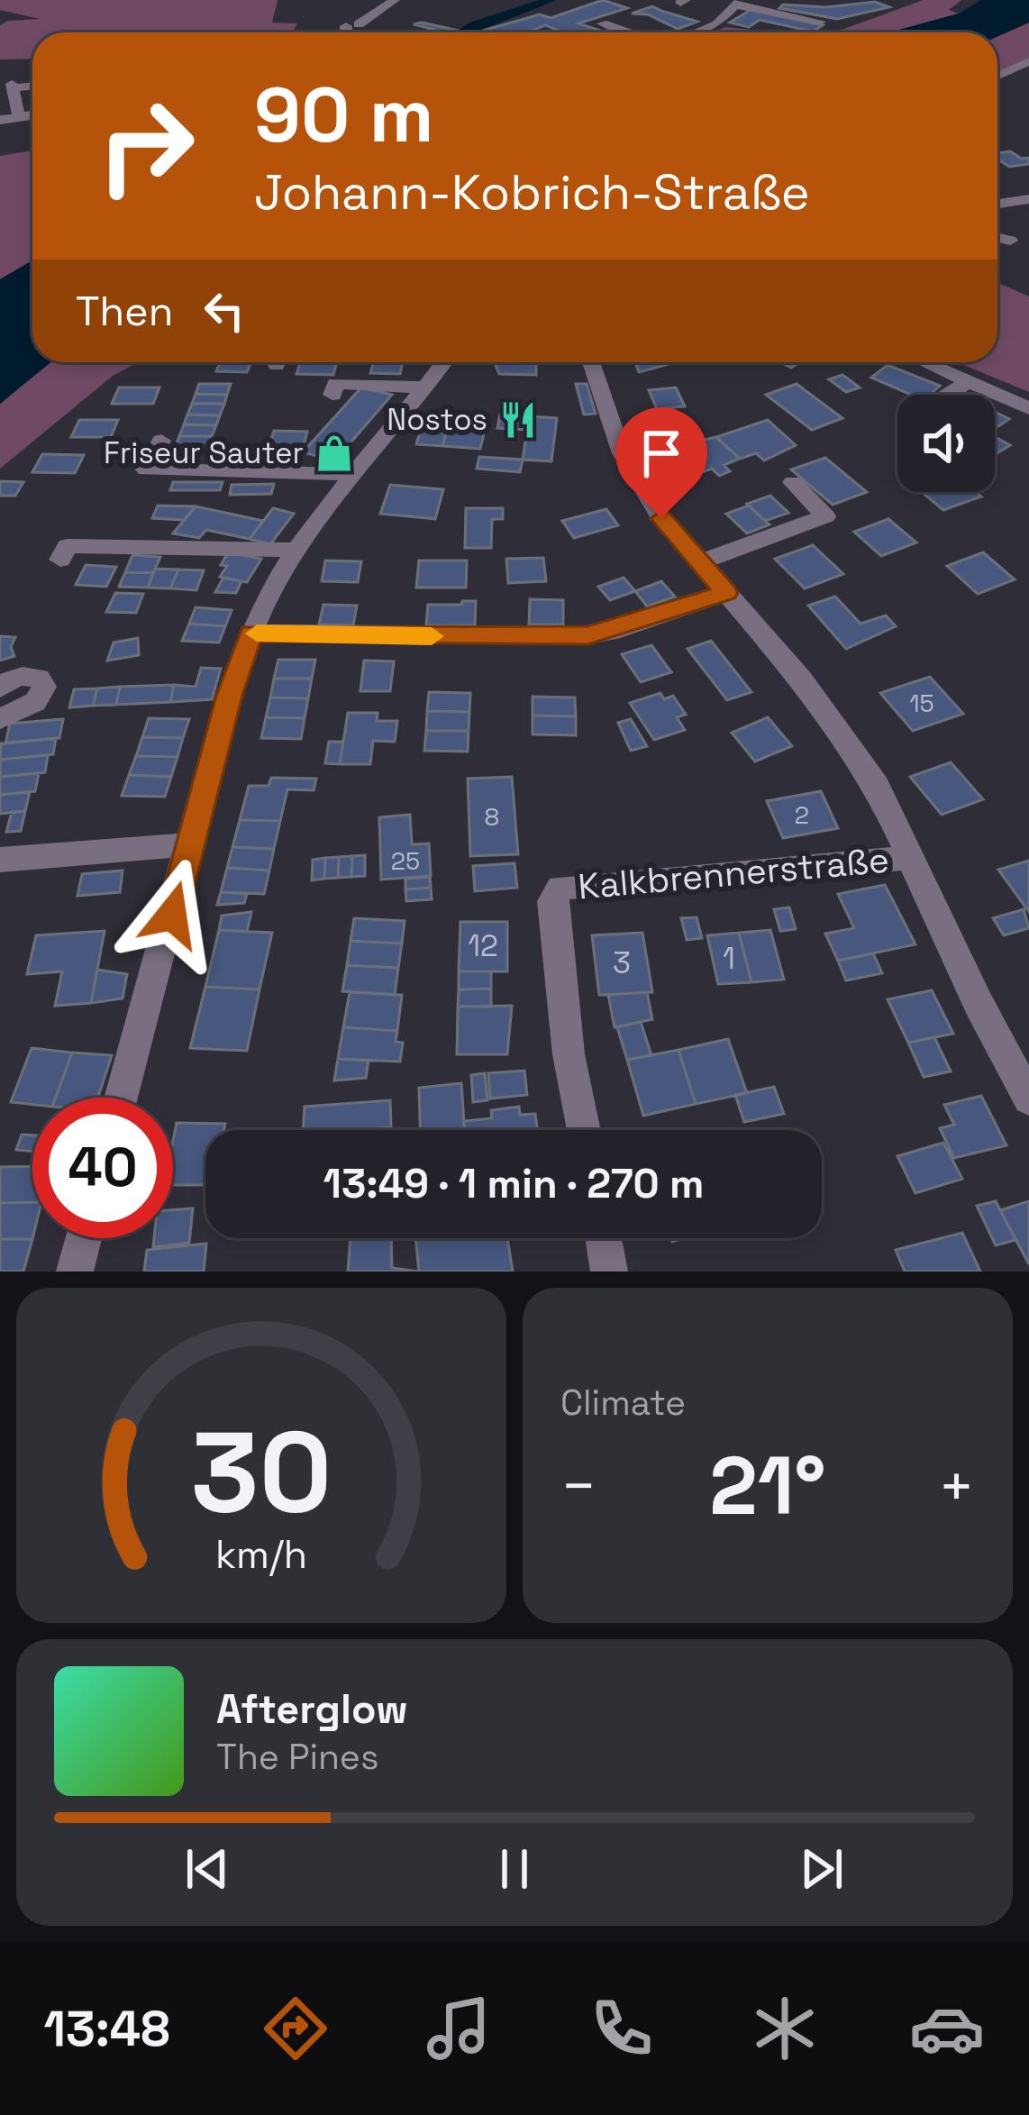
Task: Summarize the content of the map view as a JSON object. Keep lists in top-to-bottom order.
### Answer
{
  "streets": {
    "street": ["Kalkbrennerstraße"]
  },
  "places": {
    "restaurant": ["Nostos"],
    "shop": ["Friseur Sauter"]
  },
  "house_numbers": [
    "15",
    "2",
    "8",
    "25",
    "12",
    "1",
    "3"
  ],
  "page": {
    "turn": ["90 m", "Johann-Kobrich-Straße"],
    "then": "Then",
    "limit": "40",
    "trip": "13:49 · 1 min · 270 m",
    "tile": "Climate",
    "heat": ["−", "21°", "+"],
    "song": ["Afterglow", "The Pines"],
    "tabs": "13:48",
    "gauge": ["30", "km/h"]
  }
}
